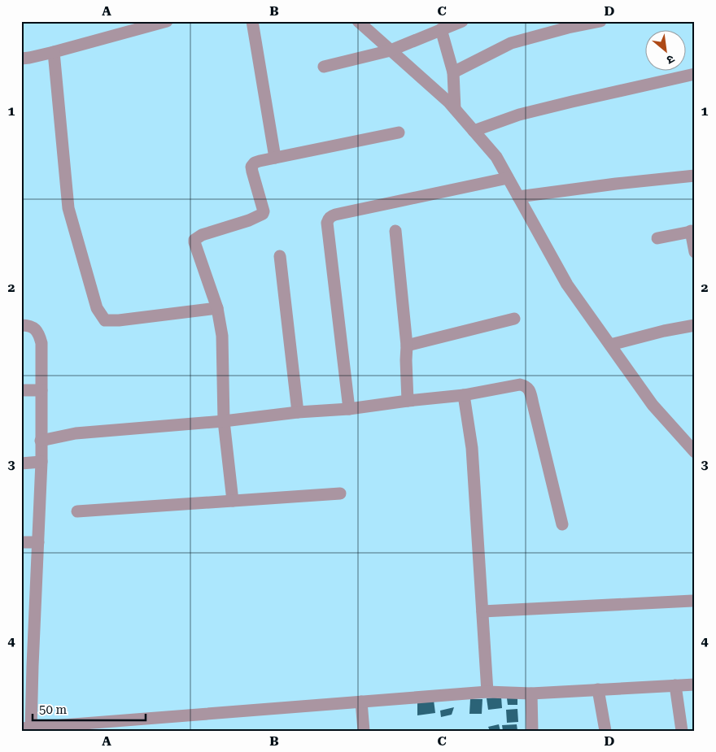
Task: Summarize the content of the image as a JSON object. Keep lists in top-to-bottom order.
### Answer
{
  "scale_bar": "50 m",
  "north": "bottom right",
  "grid": {
    "columns": [
      "A",
      "B",
      "C",
      "D"
    ],
    "rows": [
      "1",
      "2",
      "3",
      "4"
    ]
  }
}
